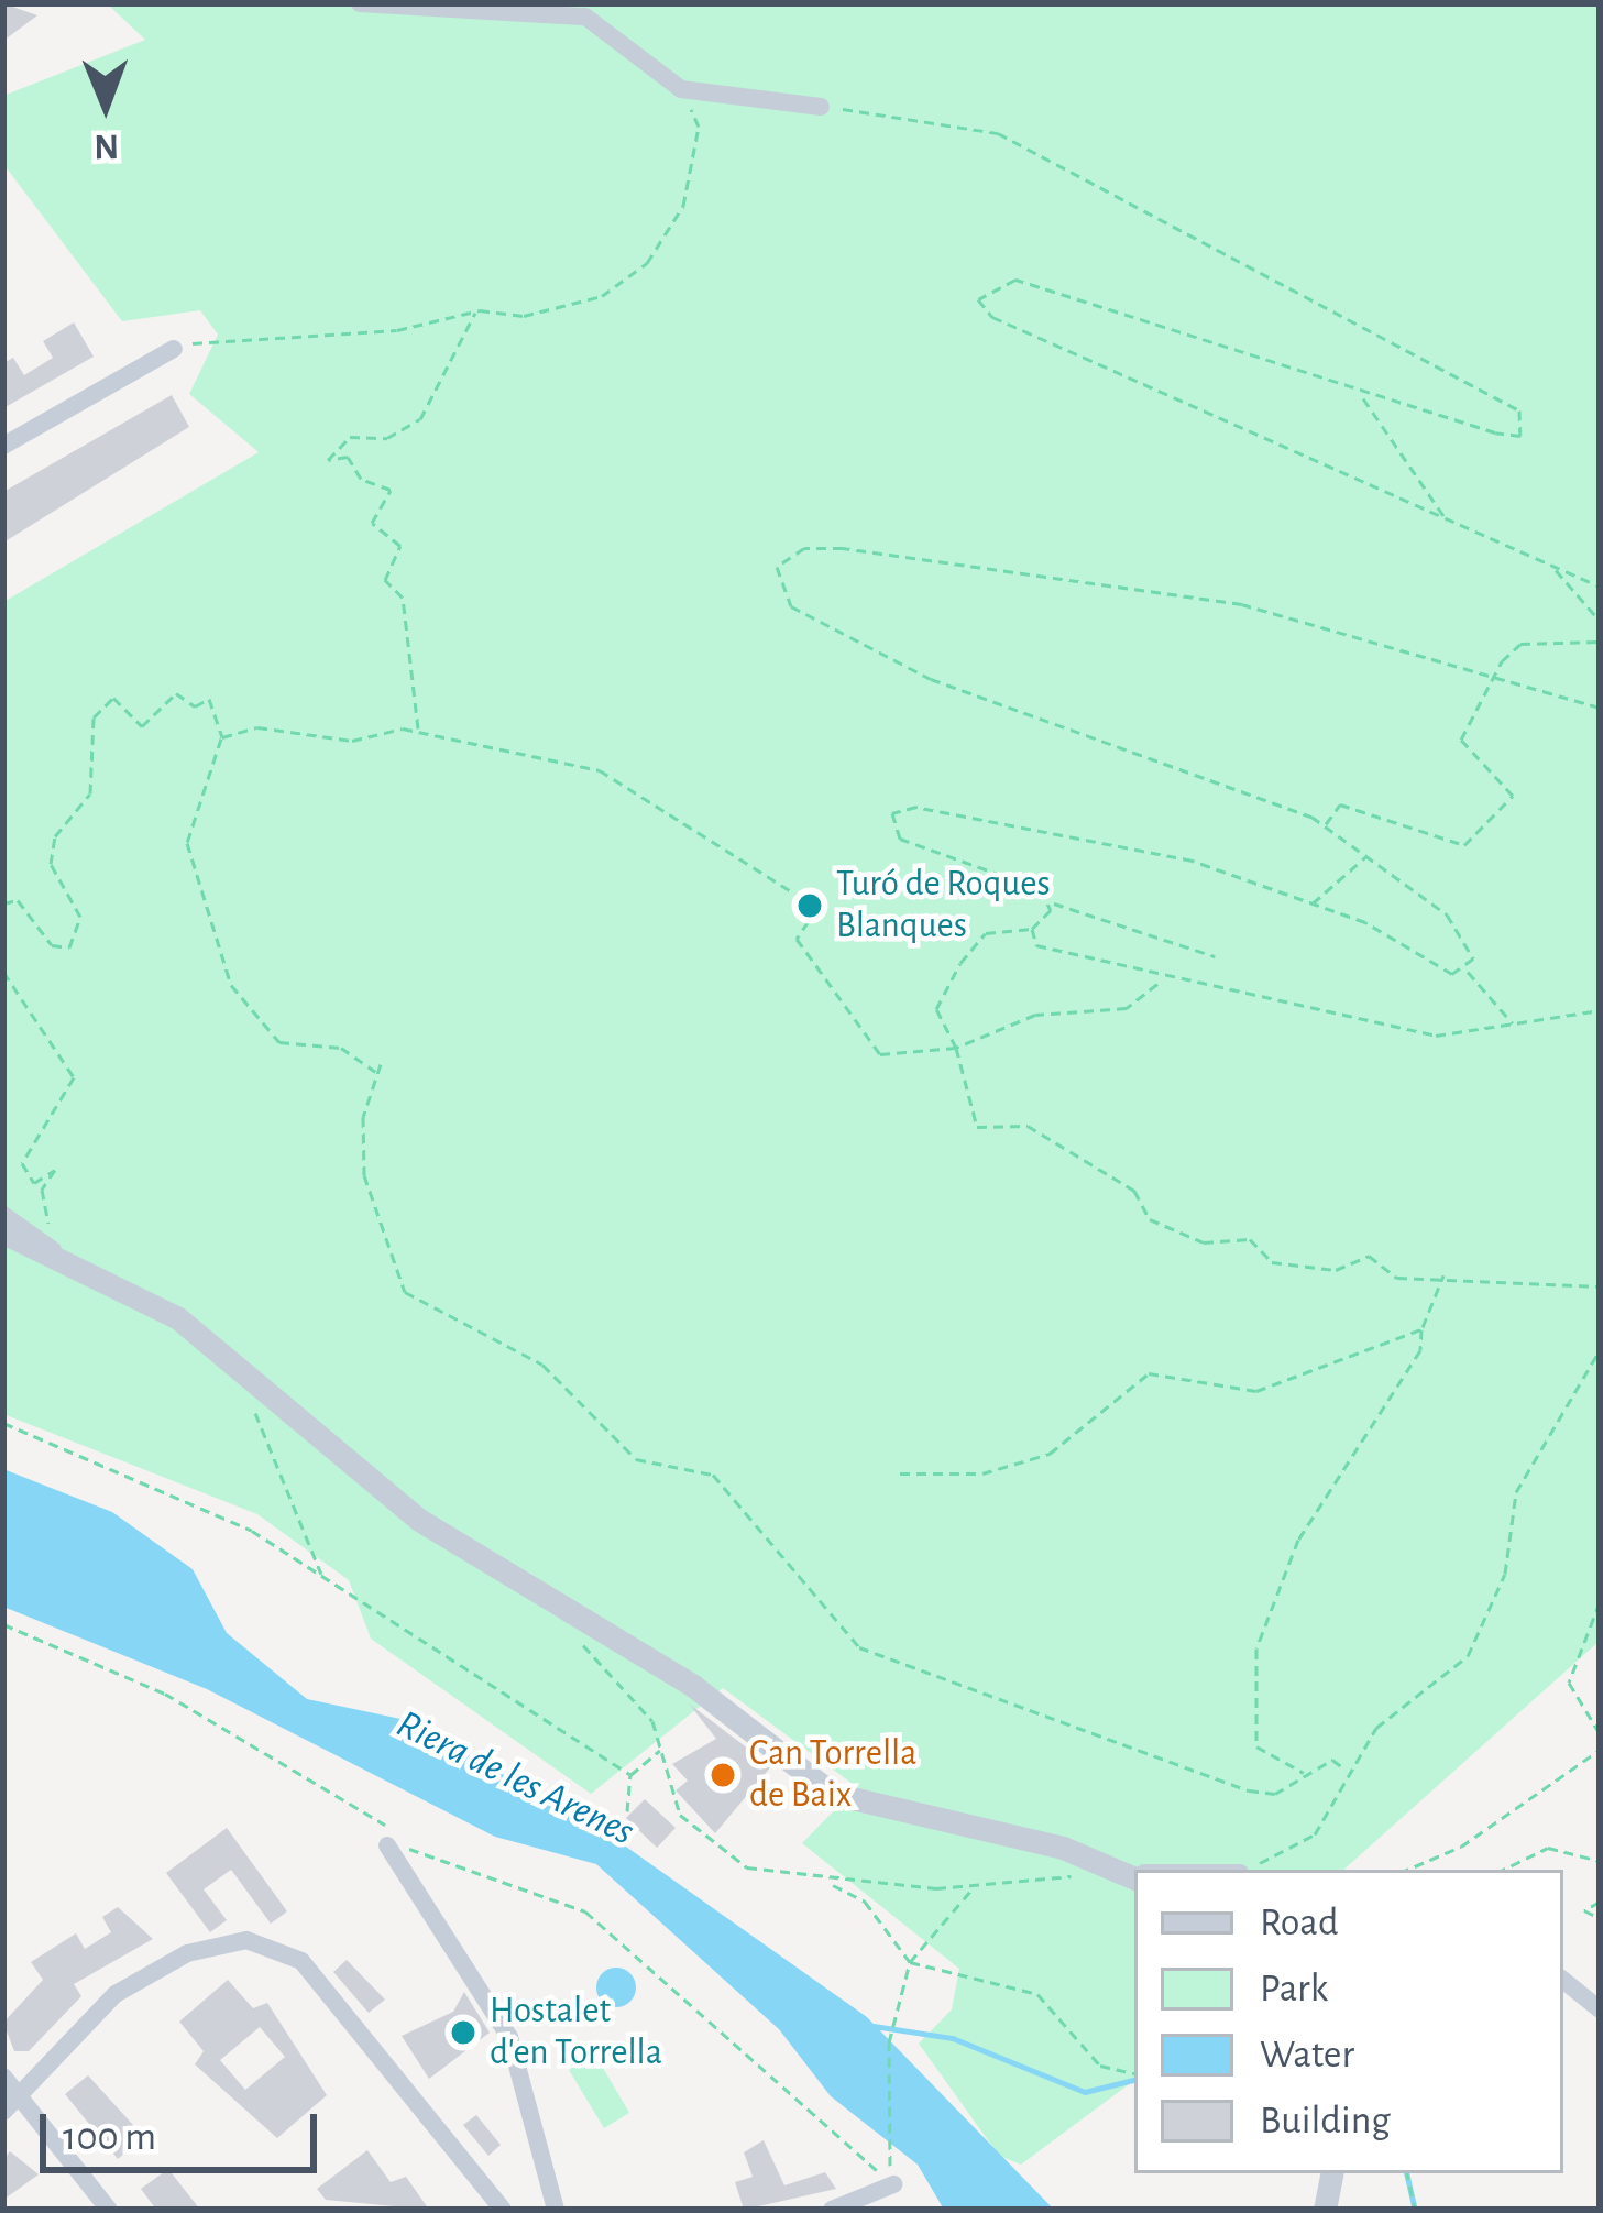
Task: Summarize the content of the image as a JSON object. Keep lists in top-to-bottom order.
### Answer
{
  "water": ["Riera de les Arenes"],
  "places": ["Turó de Roques Blanques", "Can Torrella de Baix", "Hostalet d'en Torrella"],
  "legend": [
    "Road",
    "Park",
    "Water",
    "Building"
  ],
  "scale_bar": "100 m",
  "north": "bottom"
}
